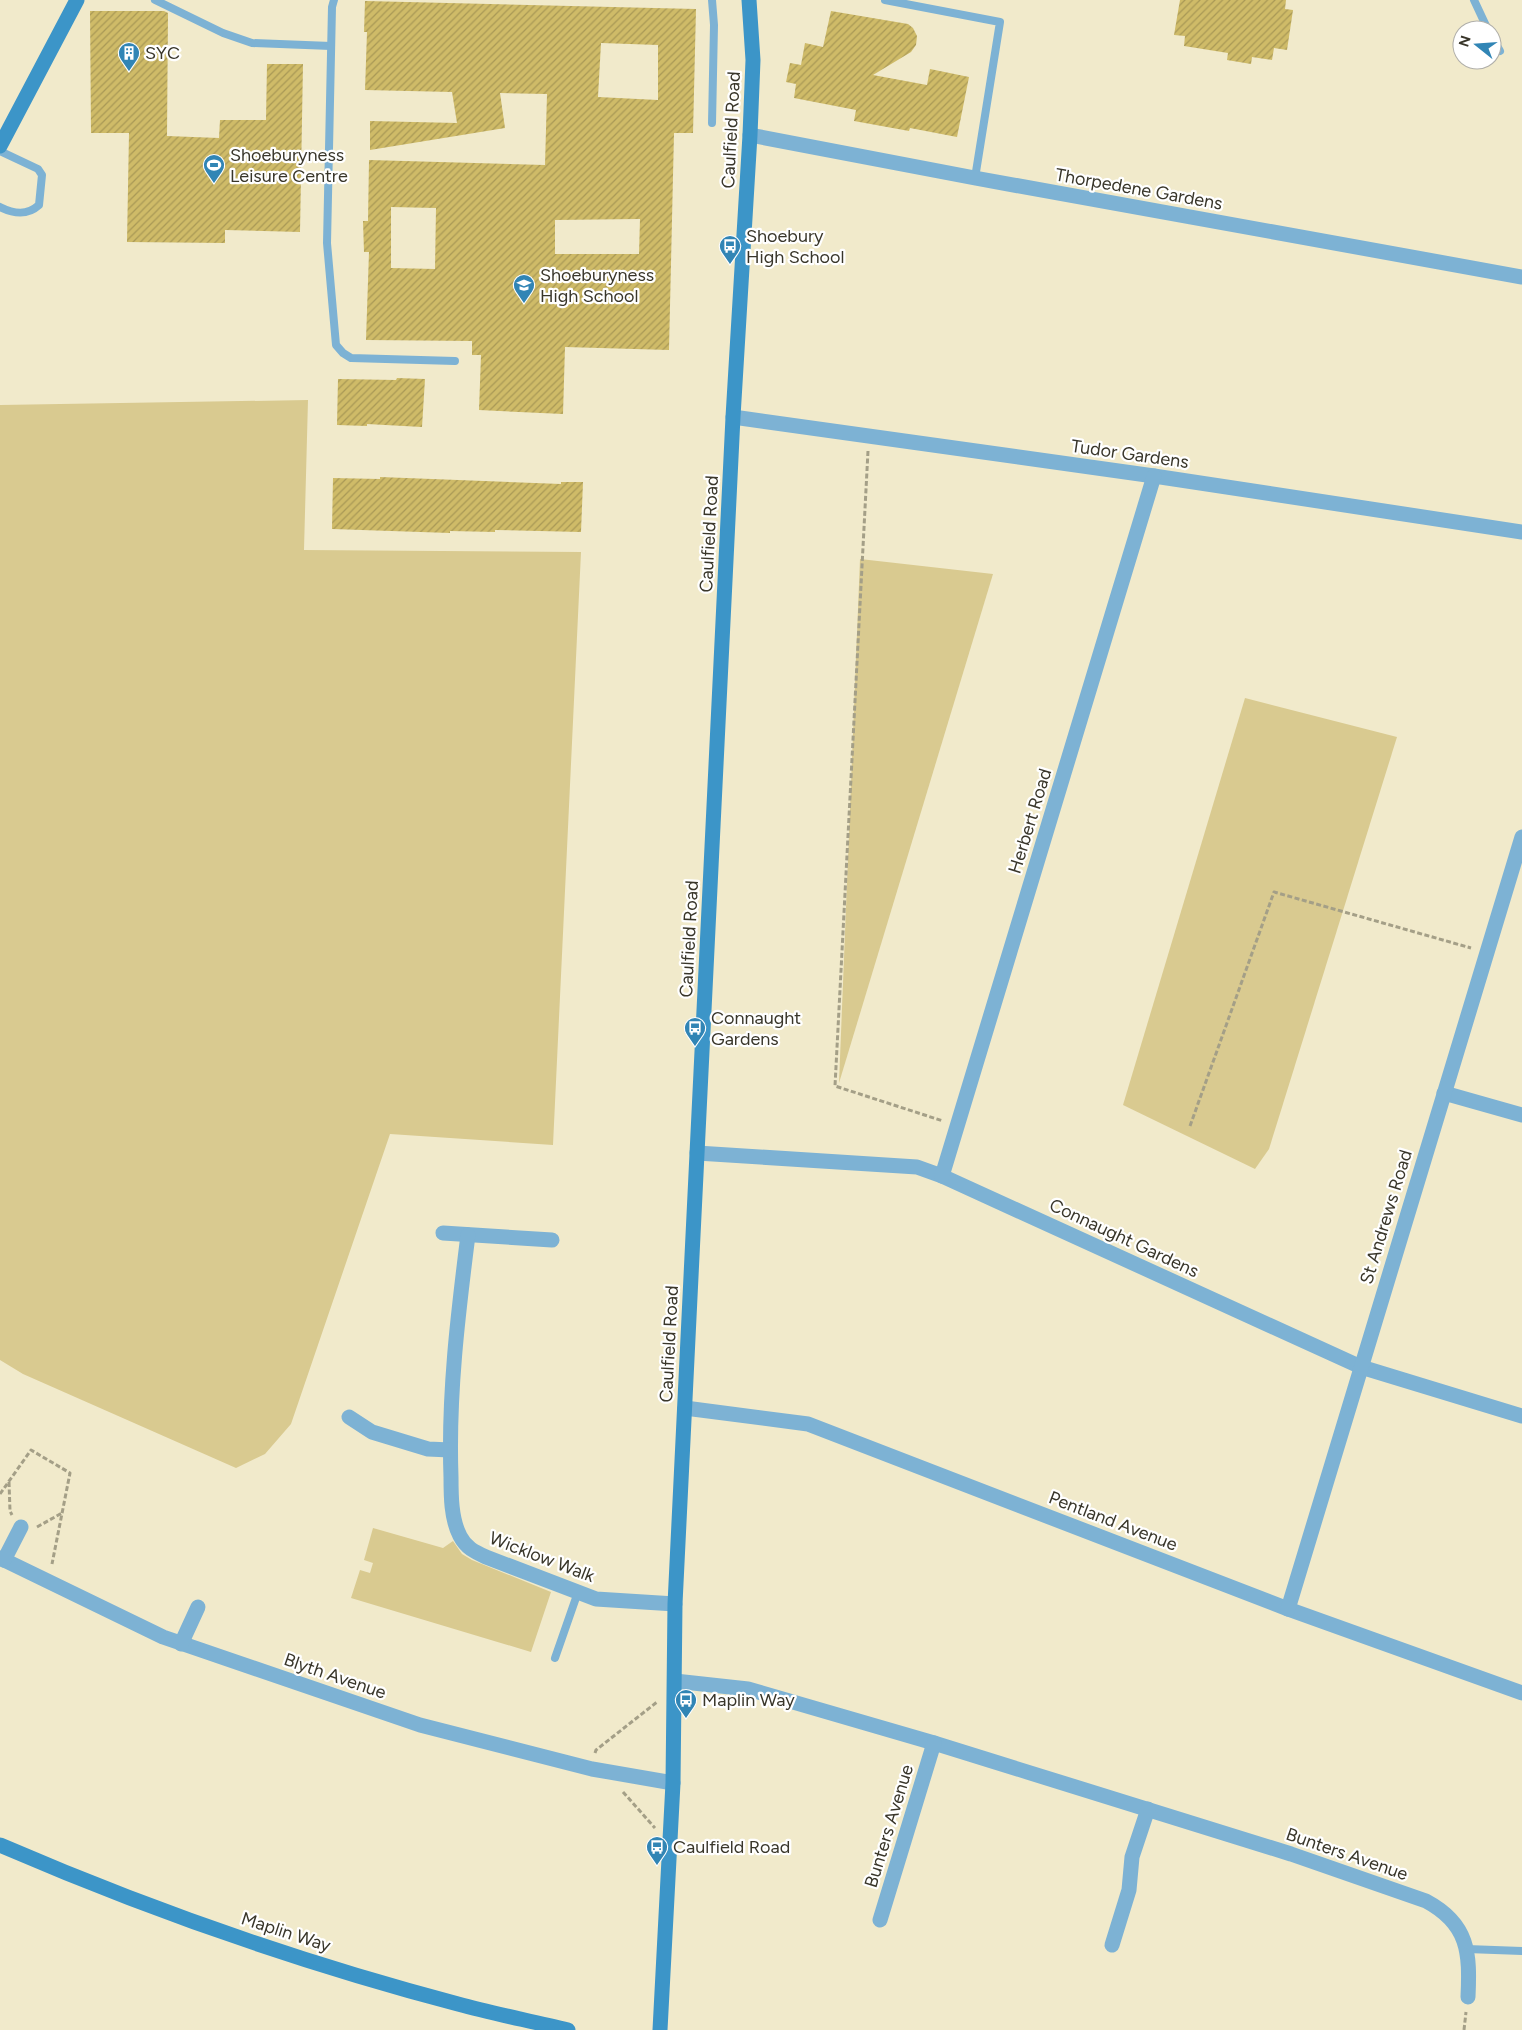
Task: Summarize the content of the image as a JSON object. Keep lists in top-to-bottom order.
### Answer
{
  "streets": {
    "street": [
      "Caulfield Road",
      "Thorpedene Gardens",
      "Tudor Gardens",
      "Herbert Road",
      "St Andrews Road",
      "Connaught Gardens",
      "Pentland Avenue",
      "Wicklow Walk",
      "Blyth Avenue",
      "Bunters Avenue",
      "Maplin Way"
    ]
  },
  "crossings": [
    ["Caulfield Road", "Thorpedene Gardens"],
    ["Caulfield Road", "Tudor Gardens"],
    ["Caulfield Road", "Connaught Gardens"],
    ["Caulfield Road", "Pentland Avenue"],
    ["Caulfield Road", "Wicklow Walk"],
    ["Caulfield Road", "Blyth Avenue"],
    ["Caulfield Road", "Bunters Avenue"],
    ["Tudor Gardens", "Herbert Road"],
    ["Herbert Road", "Connaught Gardens"],
    ["St Andrews Road", "Connaught Gardens"],
    ["St Andrews Road", "Pentland Avenue"]
  ],
  "places": {
    "building": ["SYC"],
    "sports": ["Shoeburyness Leisure Centre"],
    "bus stop": [
      "Shoebury High School",
      "Connaught Gardens",
      "Maplin Way",
      "Caulfield Road"
    ],
    "school or university": ["Shoeburyness High School"]
  },
  "north": "left"
}
